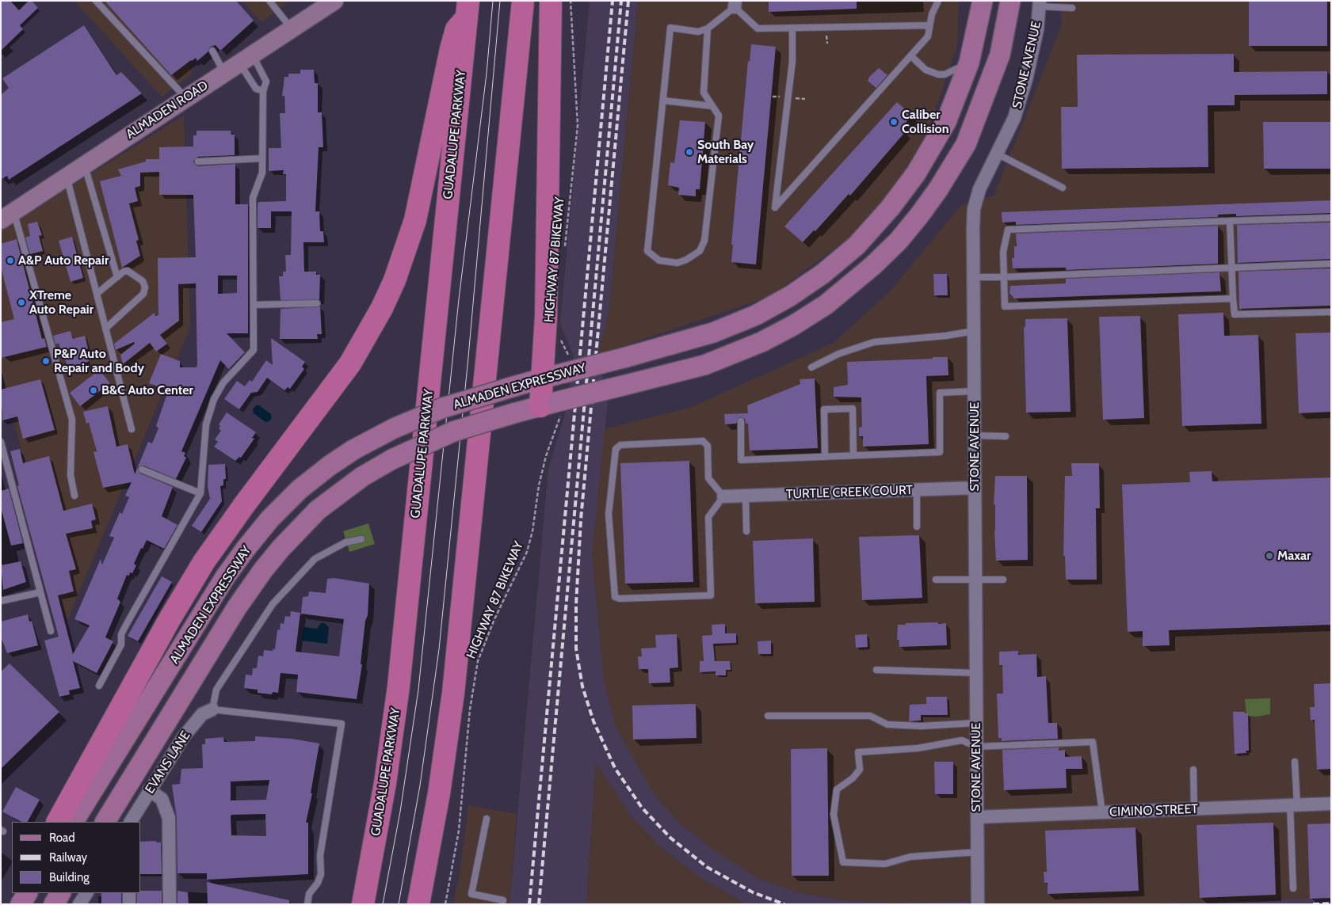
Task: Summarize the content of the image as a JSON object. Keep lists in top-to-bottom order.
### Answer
{
  "streets": {
    "highway": ["GUADALUPE PARKWAY"],
    "main road": ["ALMADEN EXPRESSWAY"],
    "street": [
      "STONE AVENUE",
      "ALMADEN ROAD",
      "TURTLE CREEK COURT",
      "EVANS LANE",
      "CIMINO STREET"
    ],
    "path": ["HIGHWAY 87 BIKEWAY"]
  },
  "crossings": [
    ["STONE AVENUE", "TURTLE CREEK COURT"],
    ["STONE AVENUE", "CIMINO STREET"],
    ["HIGHWAY 87 BIKEWAY", "ALMADEN EXPRESSWAY"]
  ],
  "places": [
    "Caliber Collision",
    "South Bay Materials",
    "A&P Auto Repair",
    "XTreme Auto Repair",
    "P&P Auto Repair and Body",
    "B&C Auto Center",
    "Maxar"
  ],
  "legend": ["Road", "Railway", "Building"]
}
